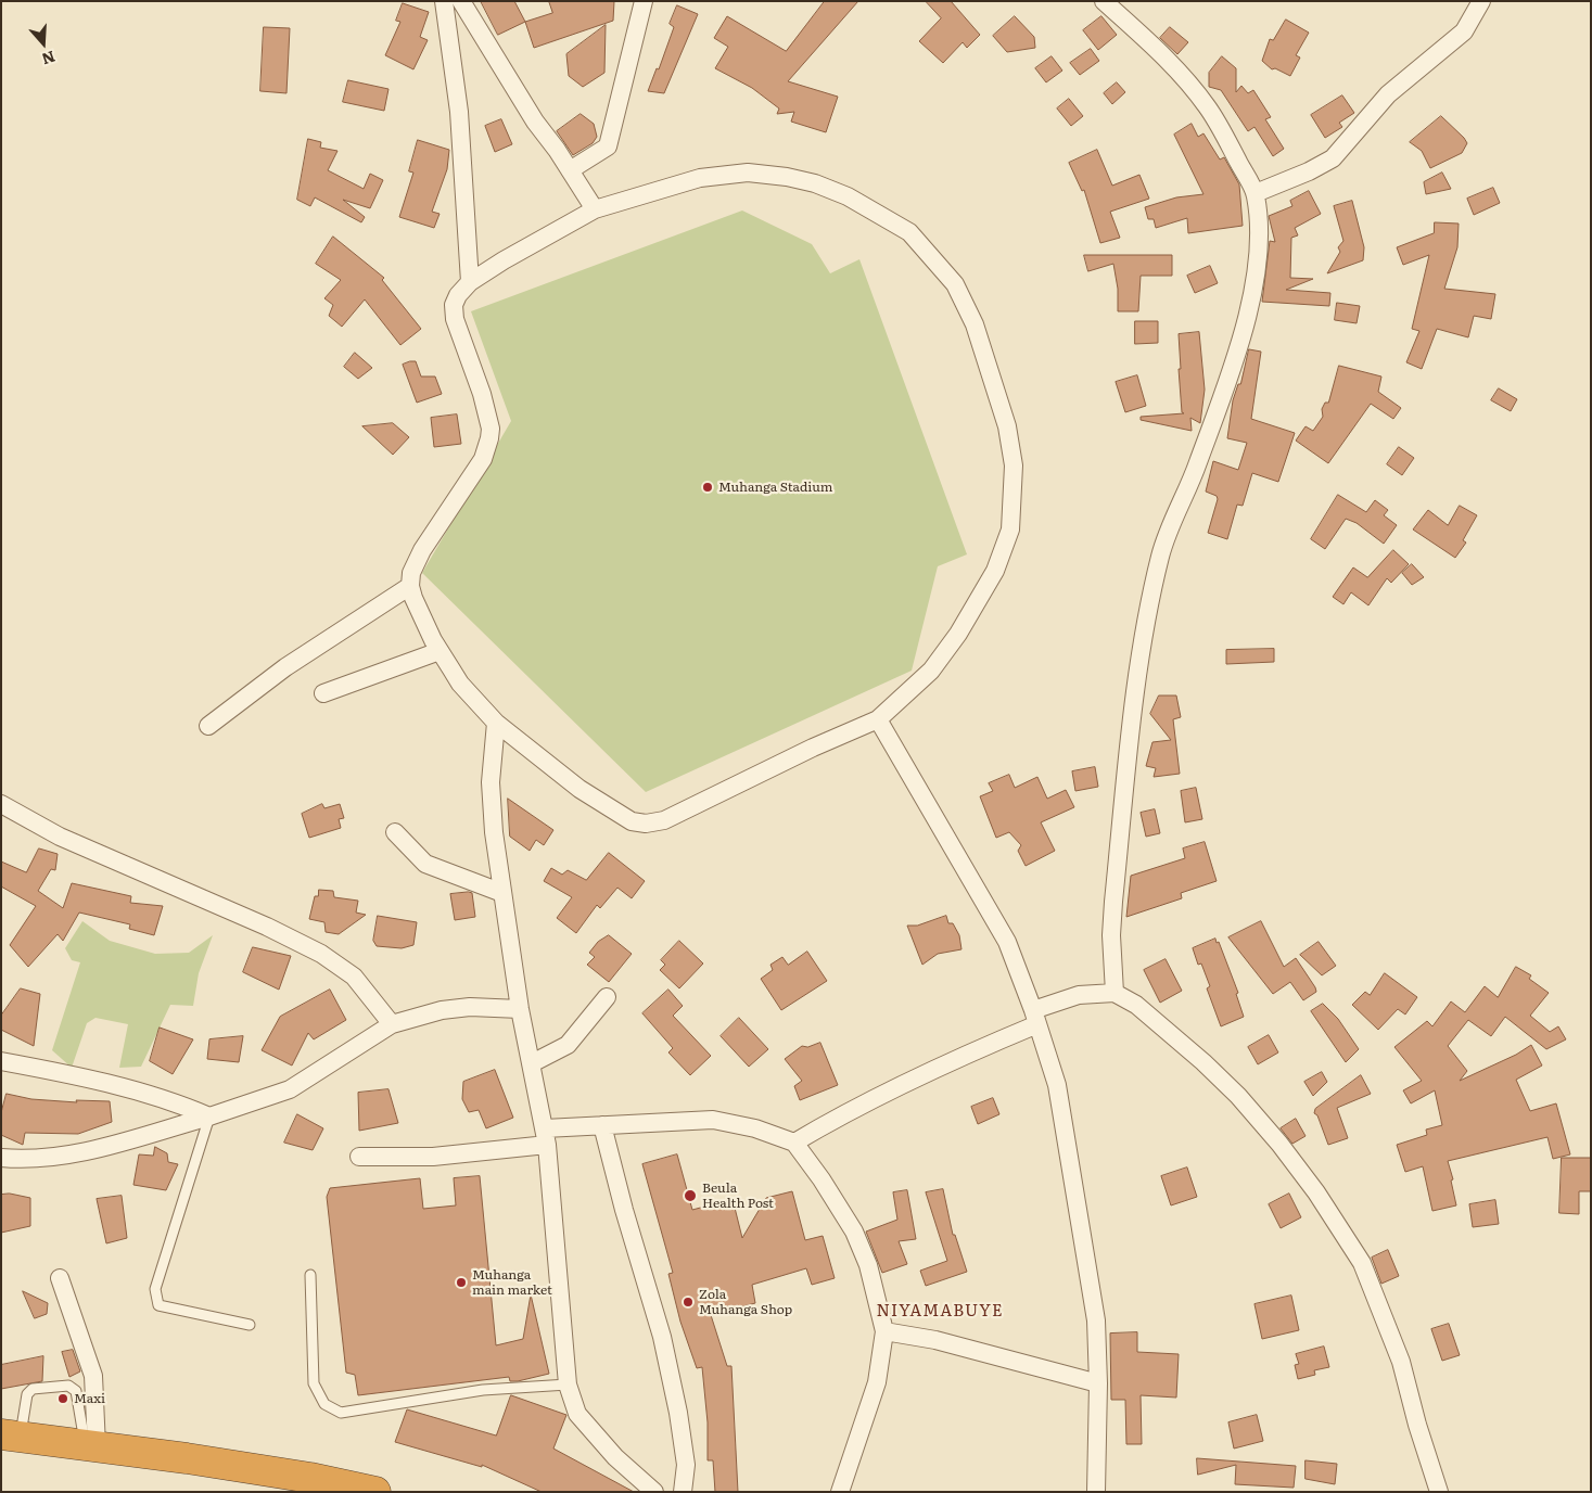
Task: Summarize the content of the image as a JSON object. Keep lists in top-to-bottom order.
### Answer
{
  "districts": ["NIYAMABUYE"],
  "places": [
    "Muhanga Stadium",
    "Beula Health Post",
    "Muhanga main market",
    "Zola Muhanga Shop",
    "Maxi"
  ],
  "north": "bottom"
}
